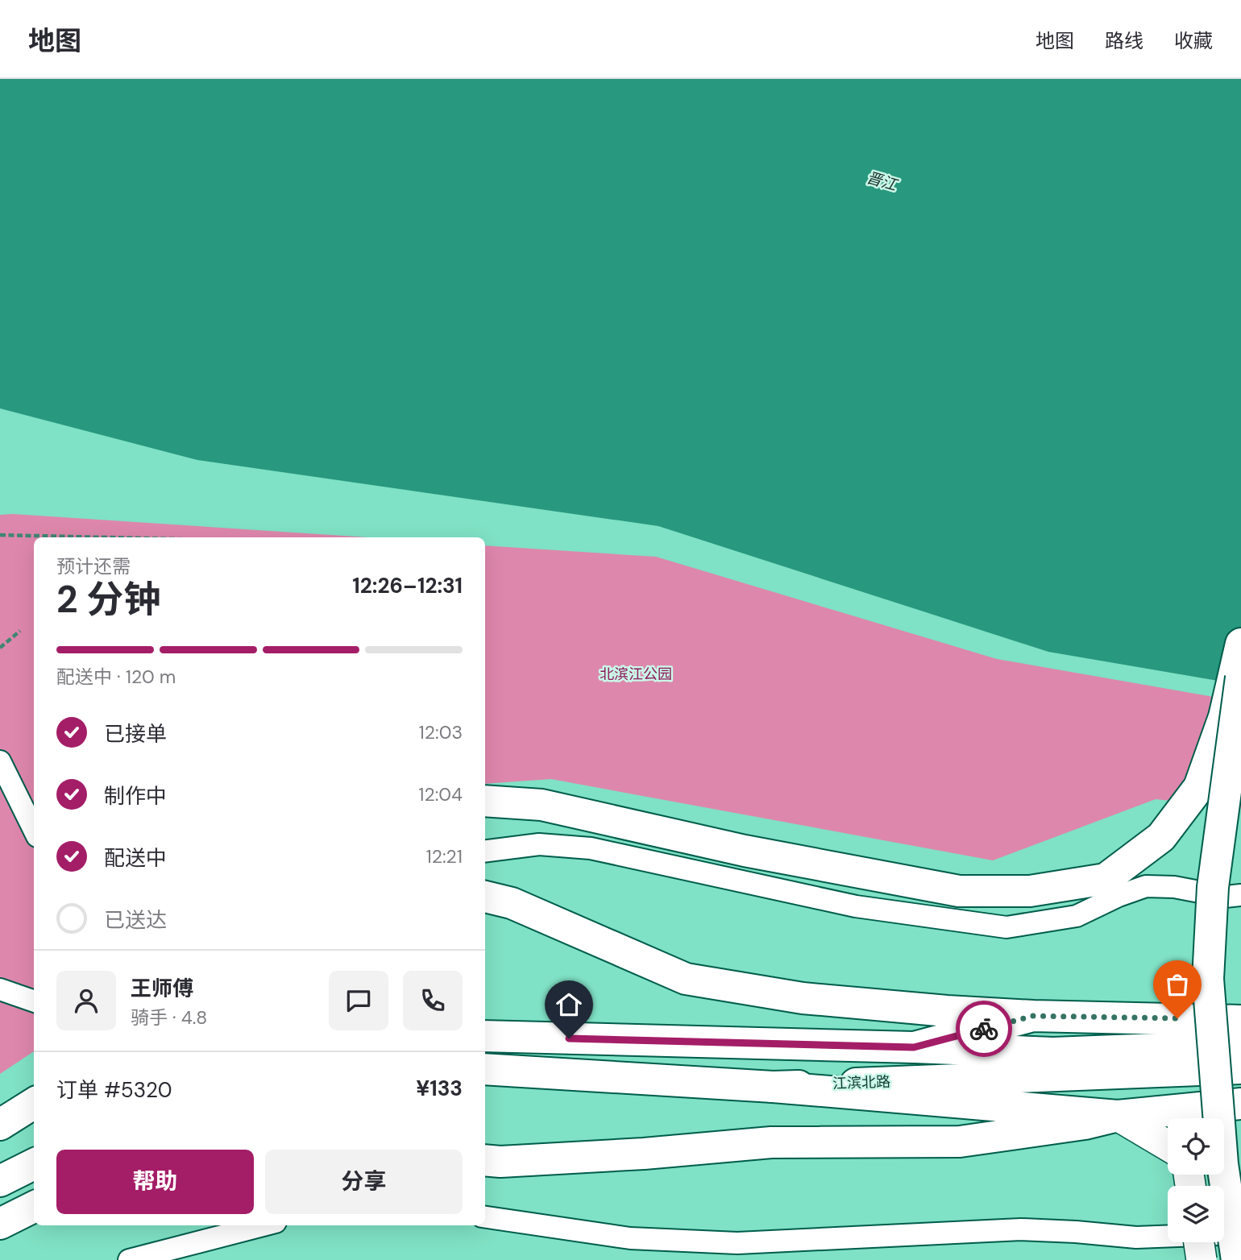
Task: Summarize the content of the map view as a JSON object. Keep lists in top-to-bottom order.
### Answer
{
  "streets": {
    "main road": ["江滨北路"]
  },
  "water": ["晋江"],
  "parks": ["北滨江公园"],
  "page": {
    "header": "地图",
    "nav": ["地图", "路线", "收藏"],
    "heading": ["2 分钟", "预计还需", "12:26–12:31"],
    "panel": [
      "王师傅",
      "骑手 · 4.8",
      "订单 #5320",
      "¥133"
    ],
    "bar": "配送中 · 120 m",
    "list": [
      ["已接单", "12:03"],
      ["制作中", "12:04"],
      ["配送中", "12:21"],
      "已送达"
    ],
    "buttons": ["帮助", "分享"]
  }
}
